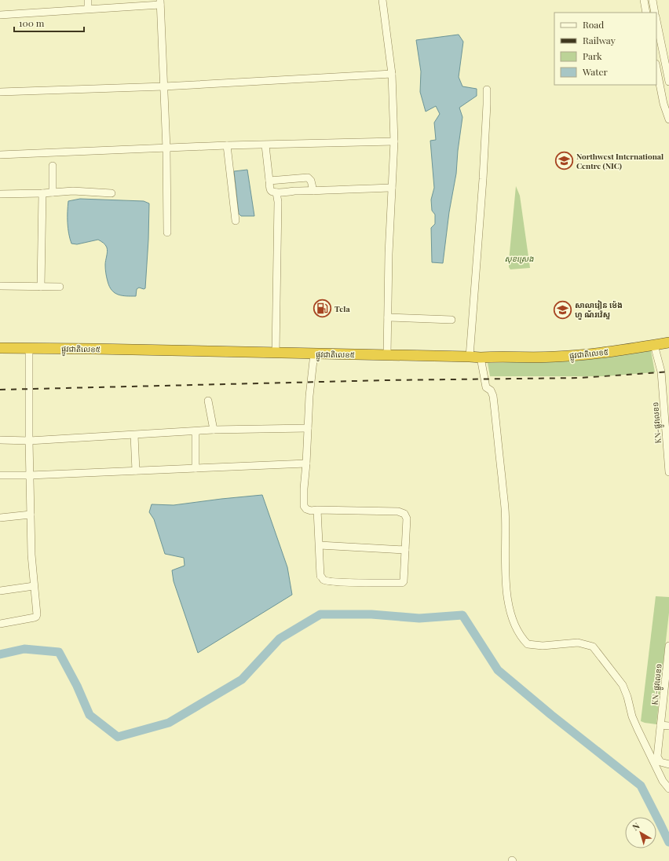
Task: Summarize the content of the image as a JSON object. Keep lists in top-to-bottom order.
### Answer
{
  "streets": {
    "highway": ["ផ្លូវជាតិលេខ៥"],
    "street": ["KN-ផ្លូវលេខ១"]
  },
  "crossings": [
    ["ផ្លូវជាតិលេខ៥", "KN-ផ្លូវលេខ១"]
  ],
  "parks": ["សុខស្រេង"],
  "places": {
    "school or university": ["Northwest International Centre (NIC)", "សាលារៀន ម៉េង ហួ ណ័រវ៉េស្ទ"],
    "fuel station": ["Tela"]
  },
  "legend": [
    "Road",
    "Railway",
    "Park",
    "Water"
  ],
  "scale_bar": "100 m",
  "north": "top left"
}
